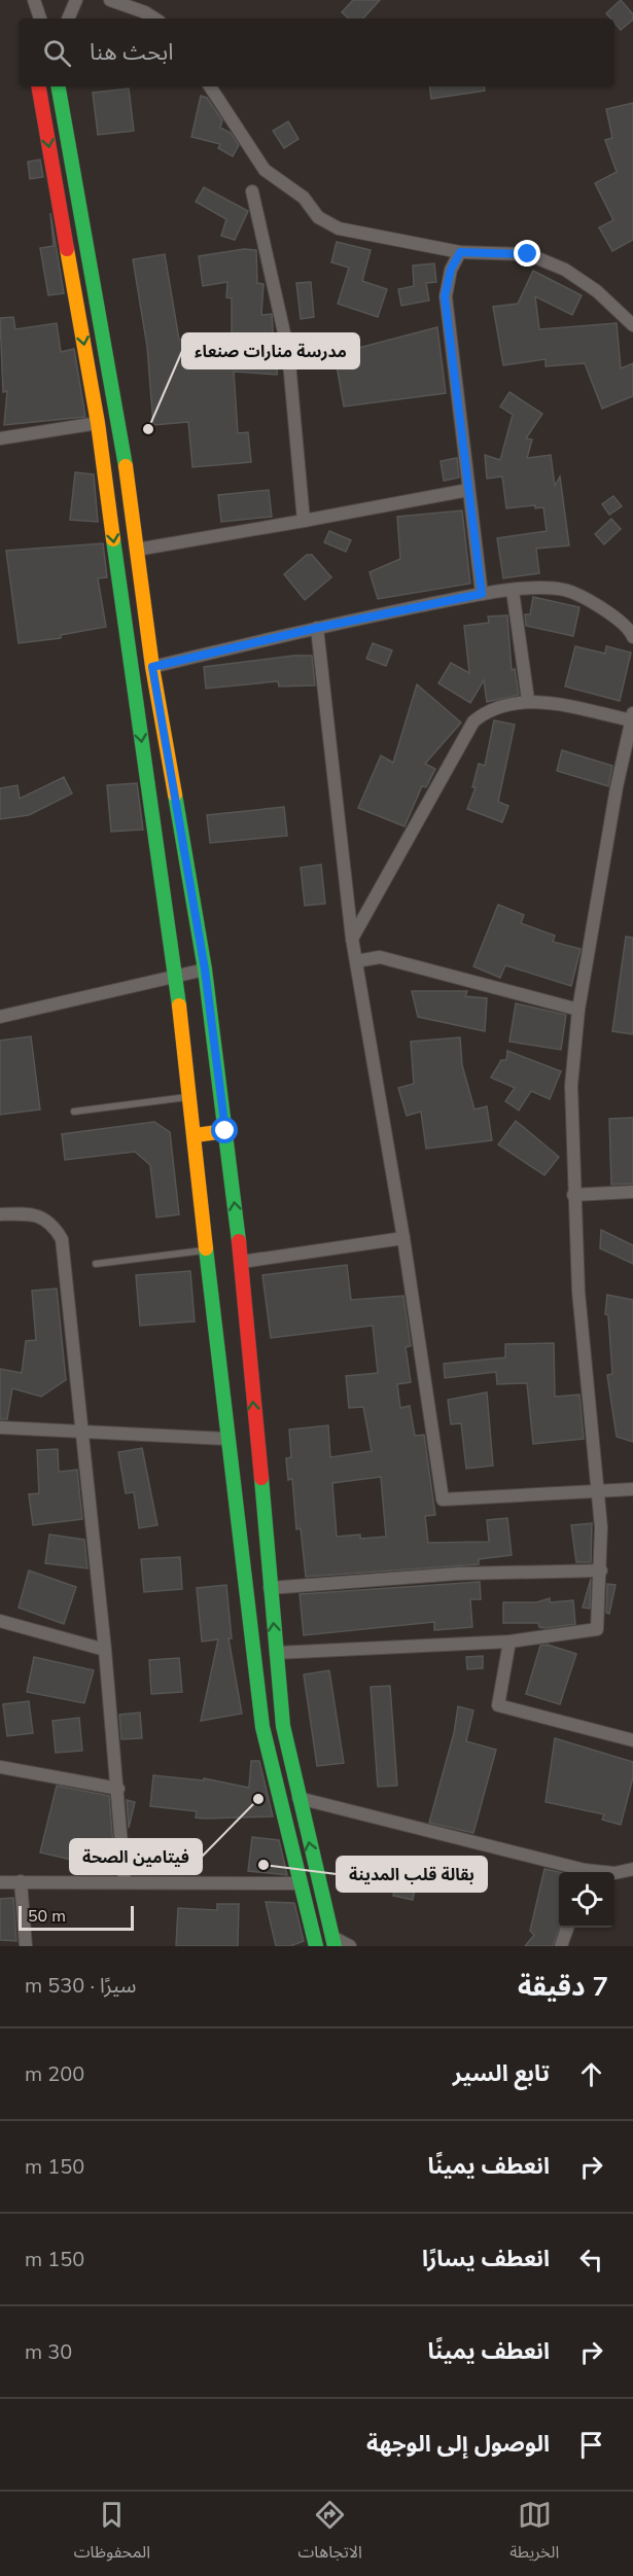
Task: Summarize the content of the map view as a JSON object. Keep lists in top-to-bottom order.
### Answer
{
  "places": ["مدرسة منارات صنعاء", "فيتامين الصحة", "بقالة قلب المدينة"],
  "scale_bar": "50 m",
  "page": {
    "search": "ابحث هنا",
    "scale": "50 m",
    "heading": ["7 دقيقة", "سيرًا · 530 m"],
    "list": [
      ["تابع السير", "200 m"],
      ["انعطف يمينًا", "150 m"],
      ["انعطف يسارًا", "150 m"],
      ["انعطف يمينًا", "30 m"],
      "الوصول إلى الوجهة"
    ],
    "nav": ["الخريطة", "الاتجاهات", "المحفوظات"]
  }
}
